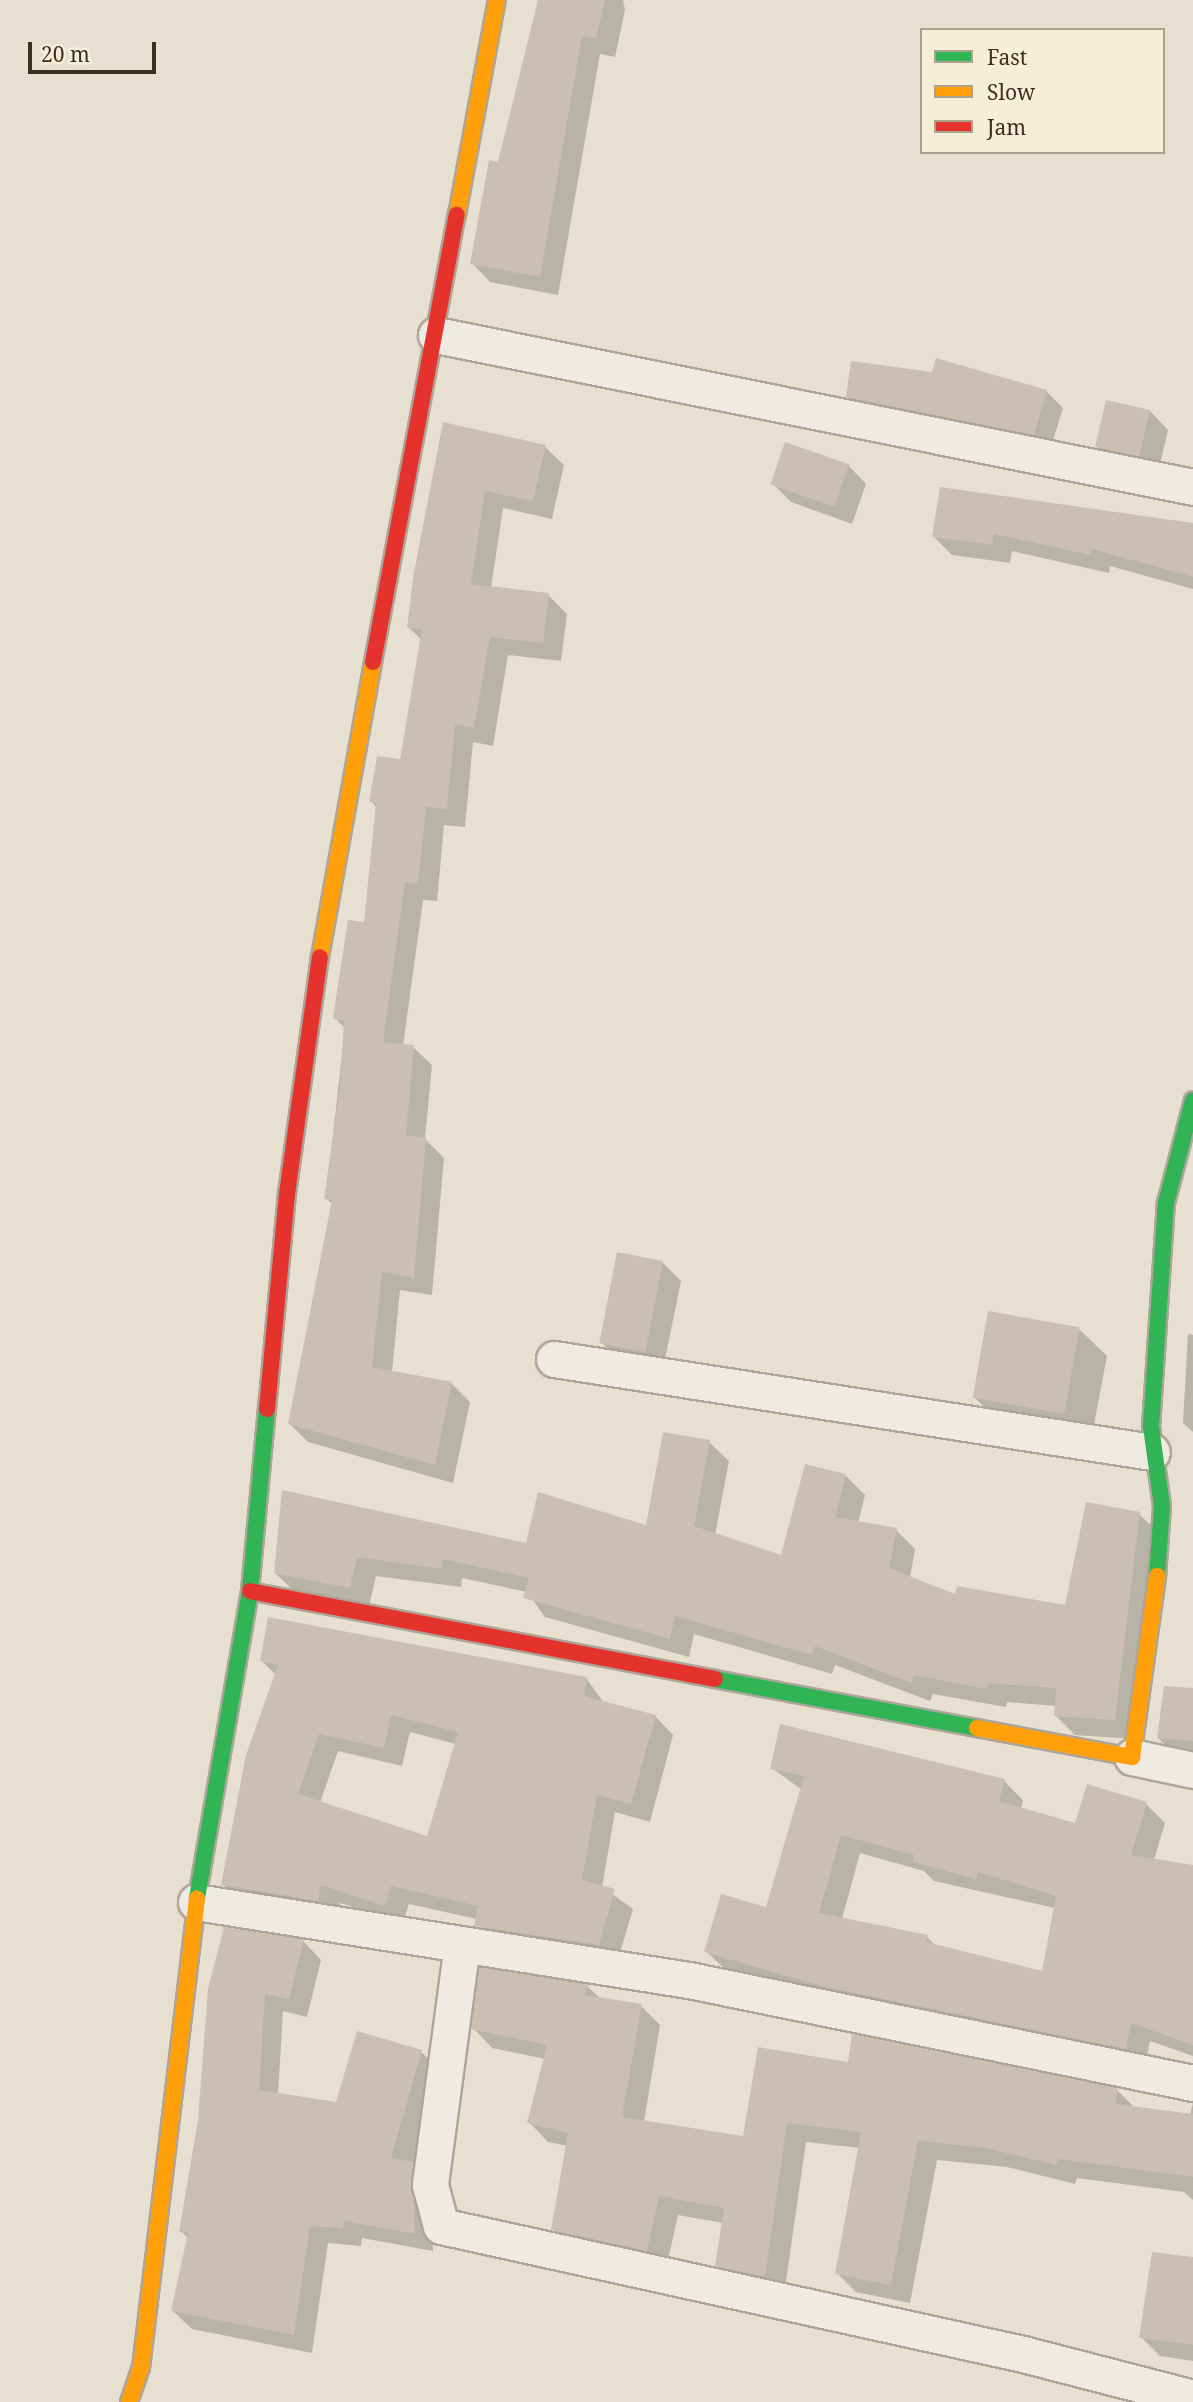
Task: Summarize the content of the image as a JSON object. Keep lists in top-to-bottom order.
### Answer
{
  "legend": ["Fast", "Slow", "Jam"],
  "scale_bar": "20 m"
}
